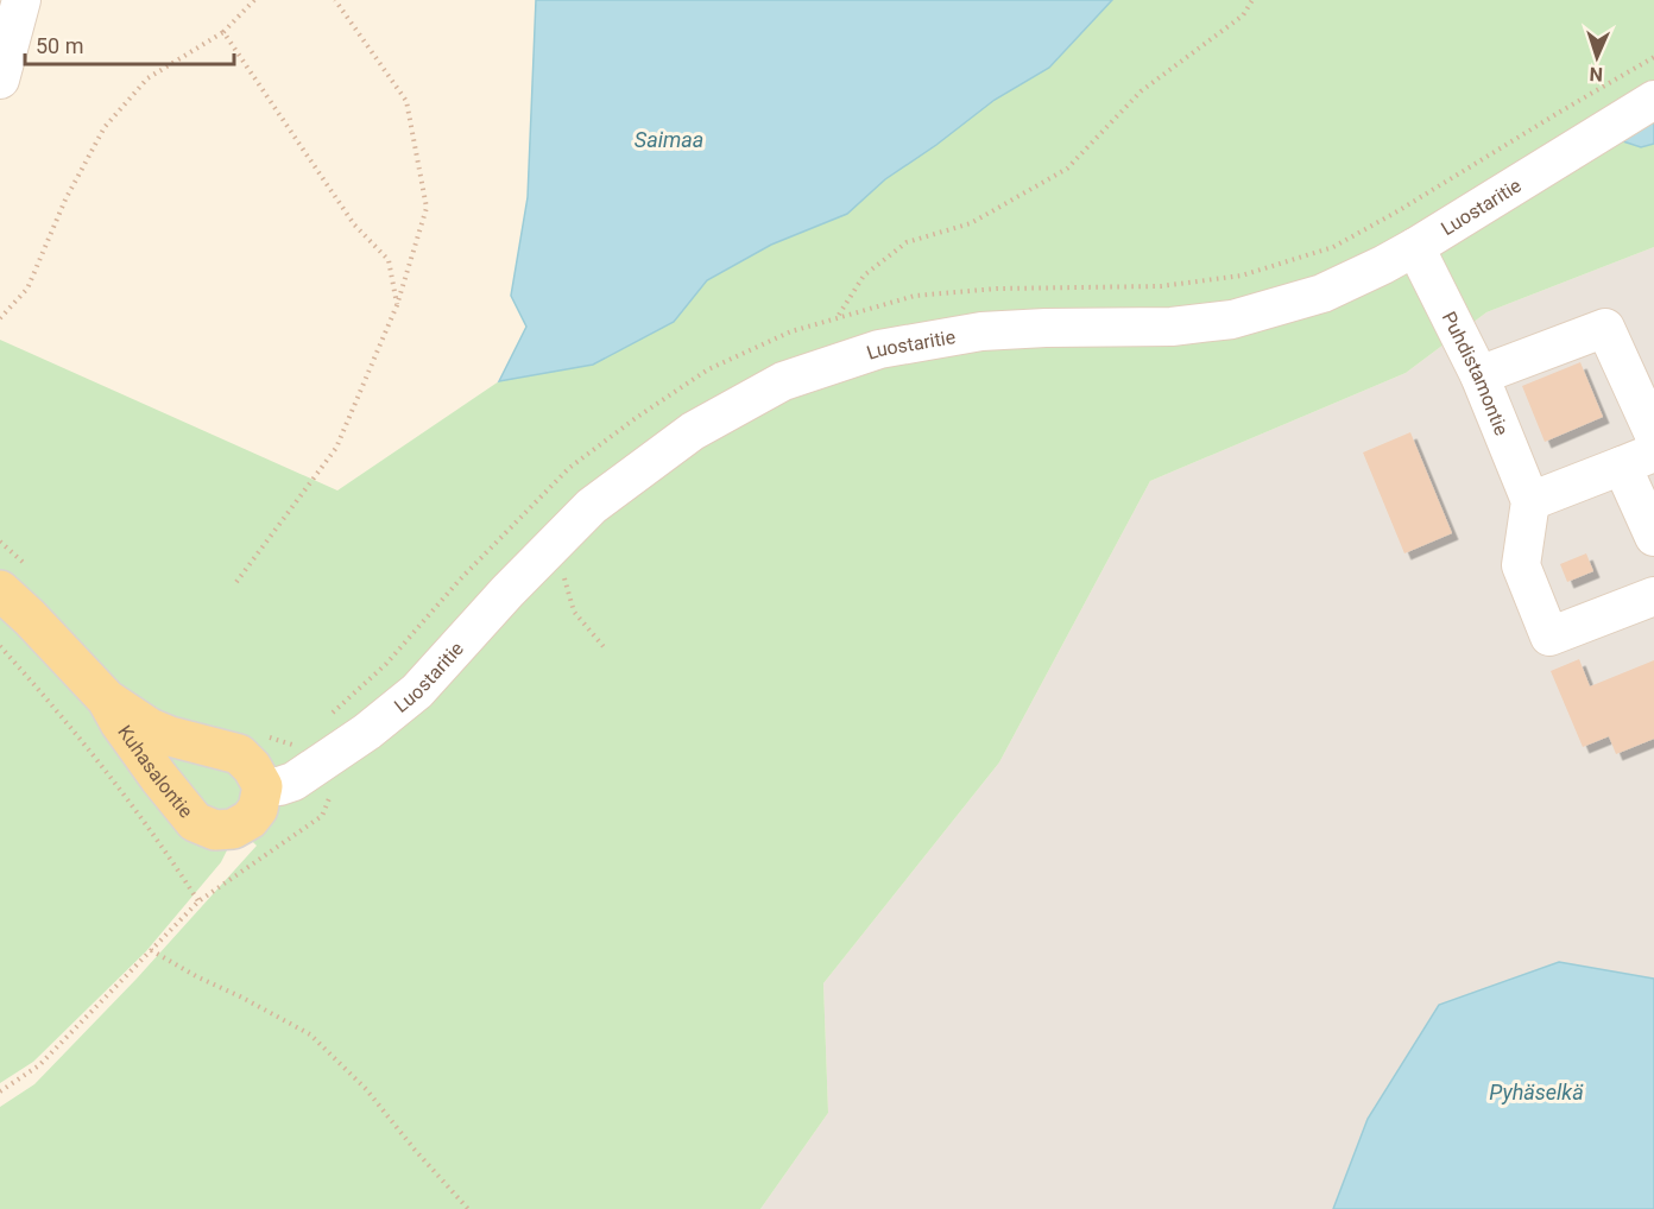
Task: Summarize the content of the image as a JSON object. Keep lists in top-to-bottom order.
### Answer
{
  "streets": {
    "main road": ["Kuhasalontie"],
    "street": ["Luostaritie", "Puhdistamontie"]
  },
  "crossings": [
    ["Luostaritie", "Puhdistamontie"],
    ["Luostaritie", "Kuhasalontie"]
  ],
  "water": ["Saimaa", "Pyhäselkä"],
  "scale_bar": "50 m",
  "north": "bottom"
}
